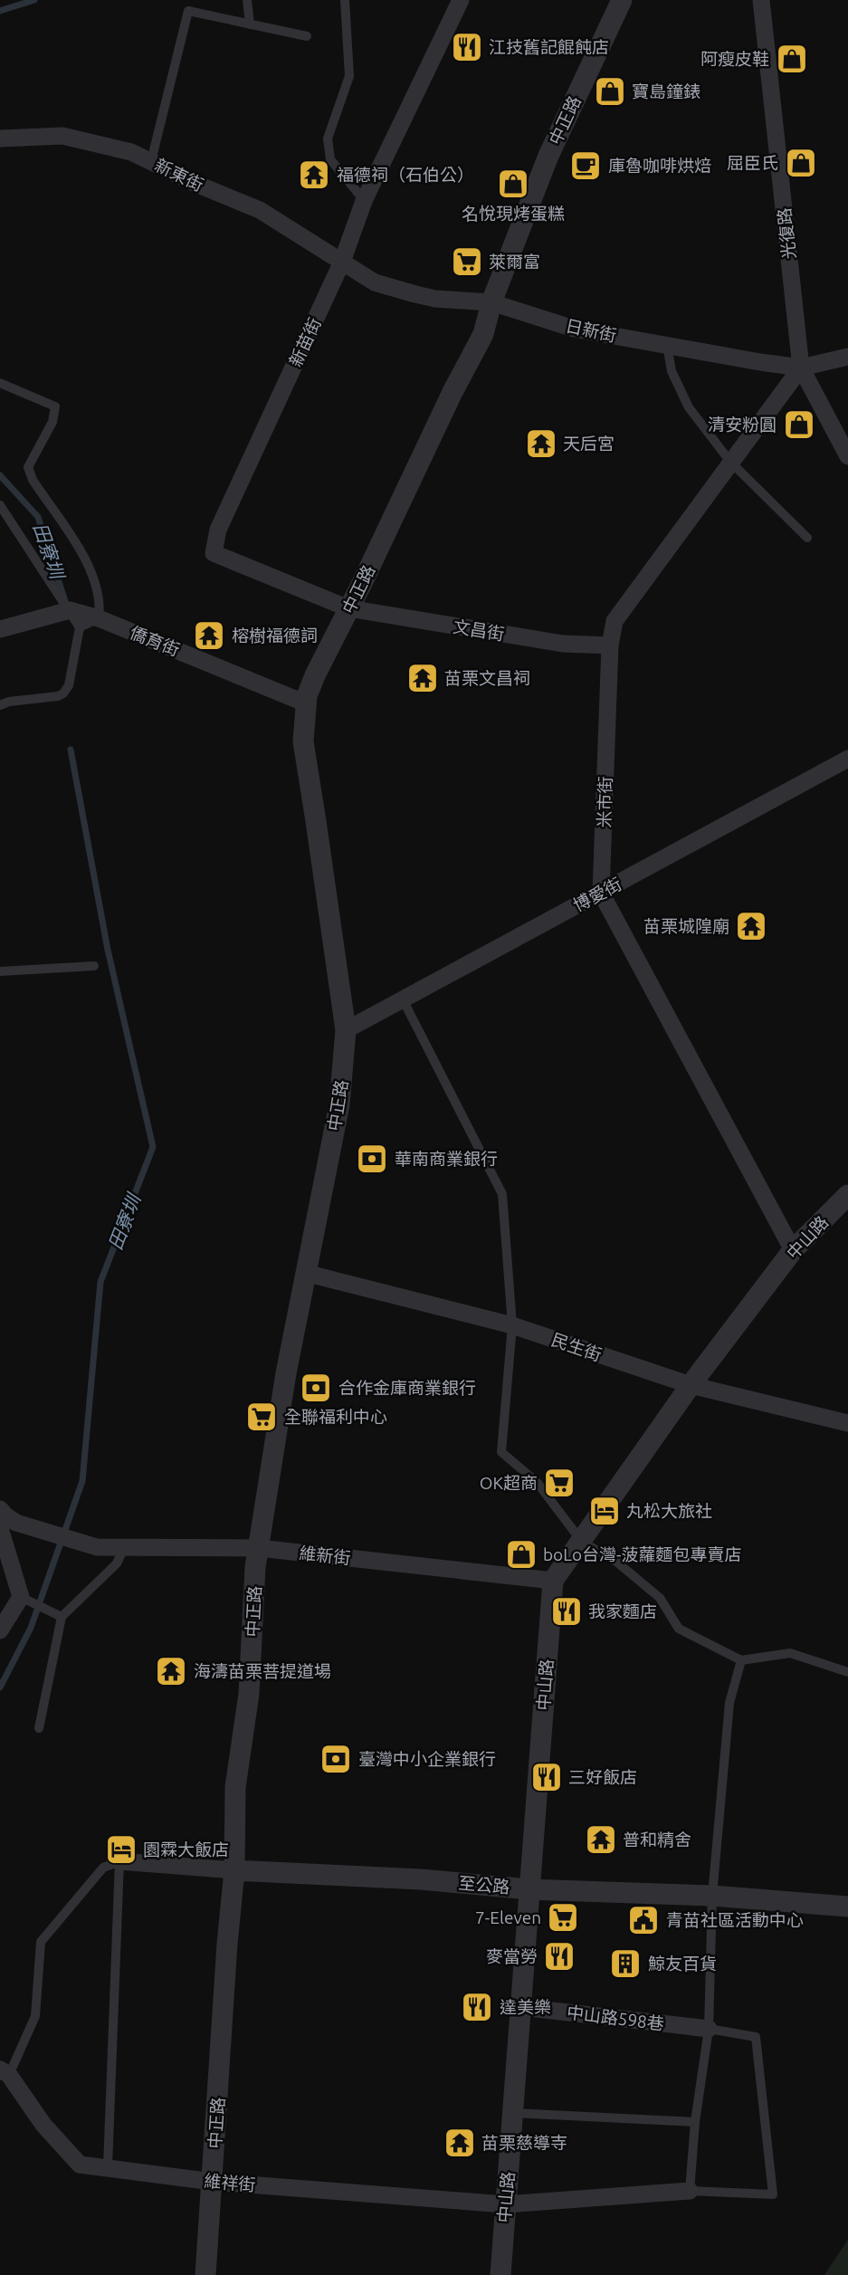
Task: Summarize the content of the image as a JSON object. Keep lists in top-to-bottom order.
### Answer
{
  "streets": {
    "street": [
      "中正路",
      "新東街",
      "光復路",
      "日新街",
      "新苗街",
      "文昌街",
      "僑育街",
      "米市街",
      "博愛街",
      "中山路",
      "民生街",
      "維新街",
      "至公路",
      "中山路598巷",
      "維祥街"
    ]
  },
  "crossings": [
    ["中正路", "日新街"],
    ["中正路", "新苗街"],
    ["中正路", "文昌街"],
    ["中正路", "僑育街"],
    ["中正路", "博愛街"],
    ["中正路", "民生街"],
    ["中正路", "維新街"],
    ["中正路", "至公路"],
    ["中正路", "維祥街"],
    ["新東街", "日新街"],
    ["新東街", "新苗街"],
    ["光復路", "日新街"],
    ["光復路", "米市街"],
    ["日新街", "新苗街"],
    ["日新街", "米市街"],
    ["新苗街", "文昌街"],
    ["文昌街", "米市街"],
    ["米市街", "博愛街"],
    ["中山路", "民生街"],
    ["中山路", "維新街"],
    ["中山路", "至公路"],
    ["中山路", "中山路598巷"],
    ["中山路", "維祥街"]
  ],
  "water": ["田寮圳"],
  "places": {
    "restaurant": [
      "江技舊記餛飩店",
      "我家麵店",
      "三好飯店",
      "麥當勞",
      "達美樂"
    ],
    "shop": [
      "阿瘦皮鞋",
      "寶島鐘錶",
      "屈臣氏",
      "名悅現烤蛋糕",
      "清安粉圓",
      "boLo台灣-菠蘿麵包專賣店"
    ],
    "cafe": ["庫魯咖啡烘焙"],
    "temple": [
      "福德祠（石伯公）",
      "天后宮",
      "榕樹福德詞",
      "苗栗文昌祠",
      "苗栗城隍廟",
      "海濤苗栗菩提道場",
      "普和精舍",
      "苗栗慈導寺"
    ],
    "supermarket": [
      "萊爾富",
      "全聯福利中心",
      "OK超商",
      "7-Eleven"
    ],
    "bank": ["華南商業銀行", "合作金庫商業銀行", "臺灣中小企業銀行"],
    "hotel": ["丸松大旅社", "園霖大飯店"],
    "public building": ["青苗社區活動中心"],
    "building": ["鯨友百貨"]
  }
}
